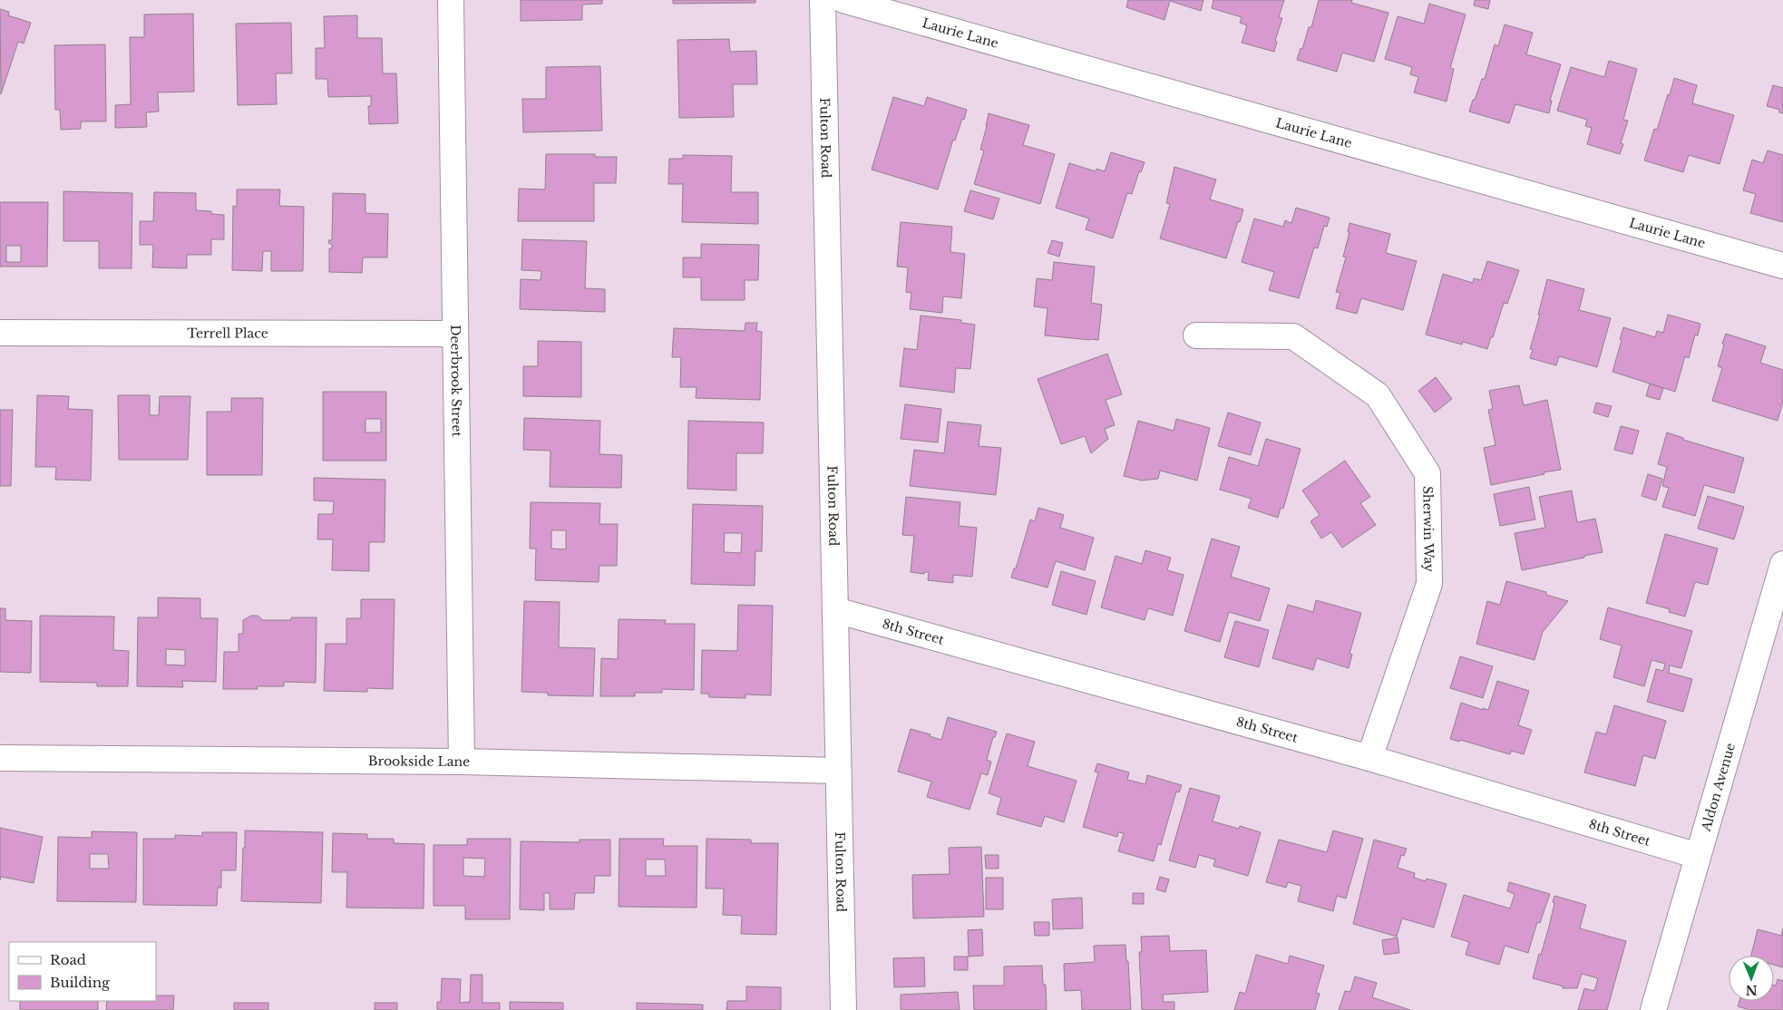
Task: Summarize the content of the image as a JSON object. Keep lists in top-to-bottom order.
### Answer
{
  "streets": {
    "street": [
      "Laurie Lane",
      "Fulton Road",
      "Terrell Place",
      "Deerbrook Street",
      "Sherwin Way",
      "8th Street",
      "Brookside Lane",
      "Aldon Avenue"
    ]
  },
  "crossings": [
    ["Fulton Road", "8th Street"],
    ["Fulton Road", "Brookside Lane"],
    ["Terrell Place", "Deerbrook Street"],
    ["Deerbrook Street", "Brookside Lane"],
    ["Sherwin Way", "8th Street"],
    ["8th Street", "Aldon Avenue"]
  ],
  "legend": ["Road", "Building"],
  "north": "bottom"
}
